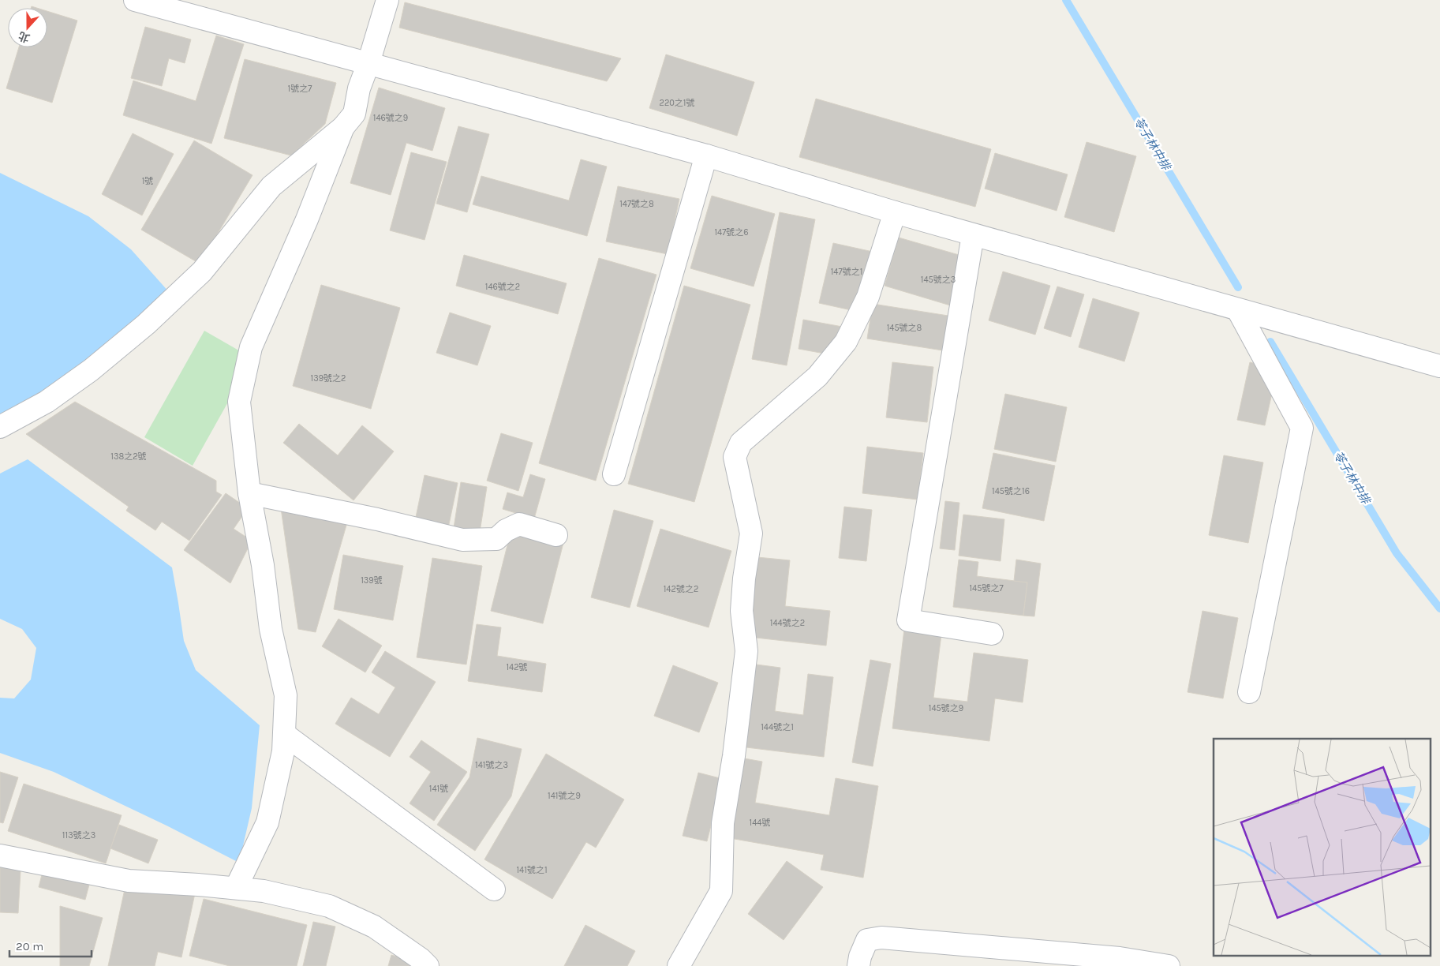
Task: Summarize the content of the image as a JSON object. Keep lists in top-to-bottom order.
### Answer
{
  "water": ["苓子林中排"],
  "house_numbers": [
    "1號之7",
    "220之1號",
    "146號之9",
    "1號",
    "147號之8",
    "147號之6",
    "147號之1",
    "145號之3",
    "146號之2",
    "145號之8",
    "139號之2",
    "138之2號",
    "145號之16",
    "139號",
    "145號之7",
    "142號之2",
    "144號之2",
    "142號",
    "145號之9",
    "144號之1",
    "141號之3",
    "141號",
    "141號之9",
    "144號",
    "113號之3",
    "141號之1"
  ],
  "scale_bar": "20 m",
  "north": "bottom"
}
